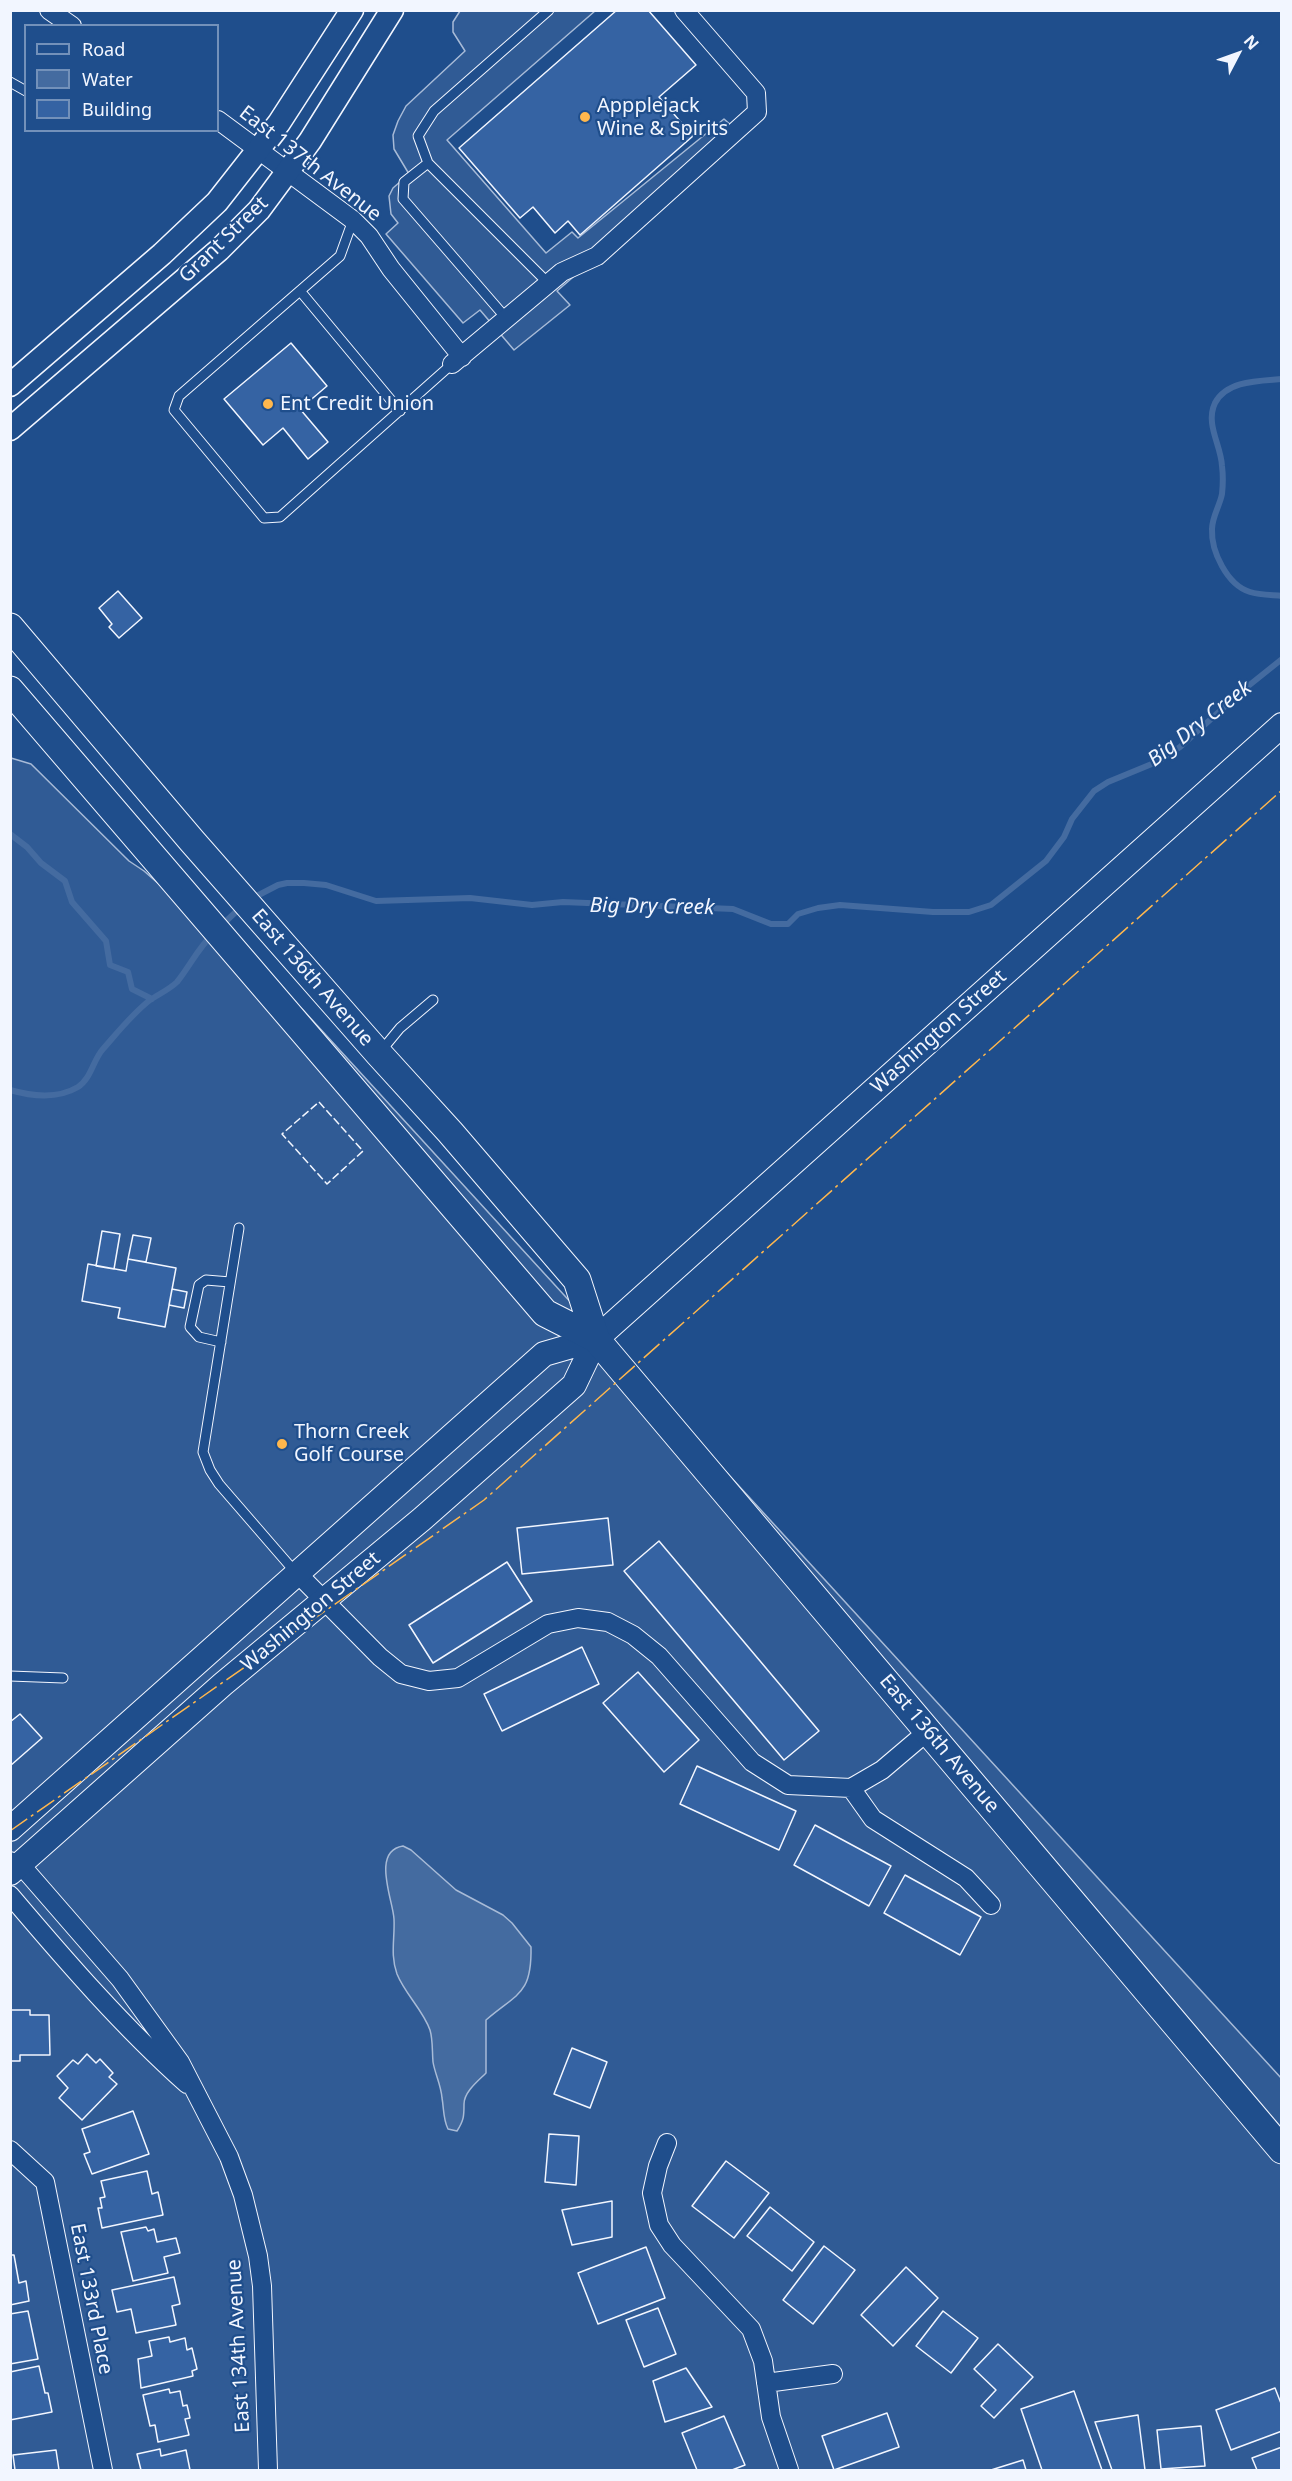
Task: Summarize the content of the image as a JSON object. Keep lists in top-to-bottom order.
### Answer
{
  "streets": {
    "main road": ["East 136th Avenue", "Washington Street"],
    "street": [
      "East 137th Avenue",
      "Grant Street",
      "East 133rd Place",
      "East 134th Avenue"
    ]
  },
  "crossings": [
    ["East 137th Avenue", "Grant Street"],
    ["East 136th Avenue", "Washington Street"],
    ["Washington Street", "East 134th Avenue"]
  ],
  "water": ["Big Dry Creek"],
  "places": ["Appplejack Wine & Spirits", "Ent Credit Union", "Thorn Creek Golf Course"],
  "legend": ["Road", "Water", "Building"],
  "north": "top right"
}
